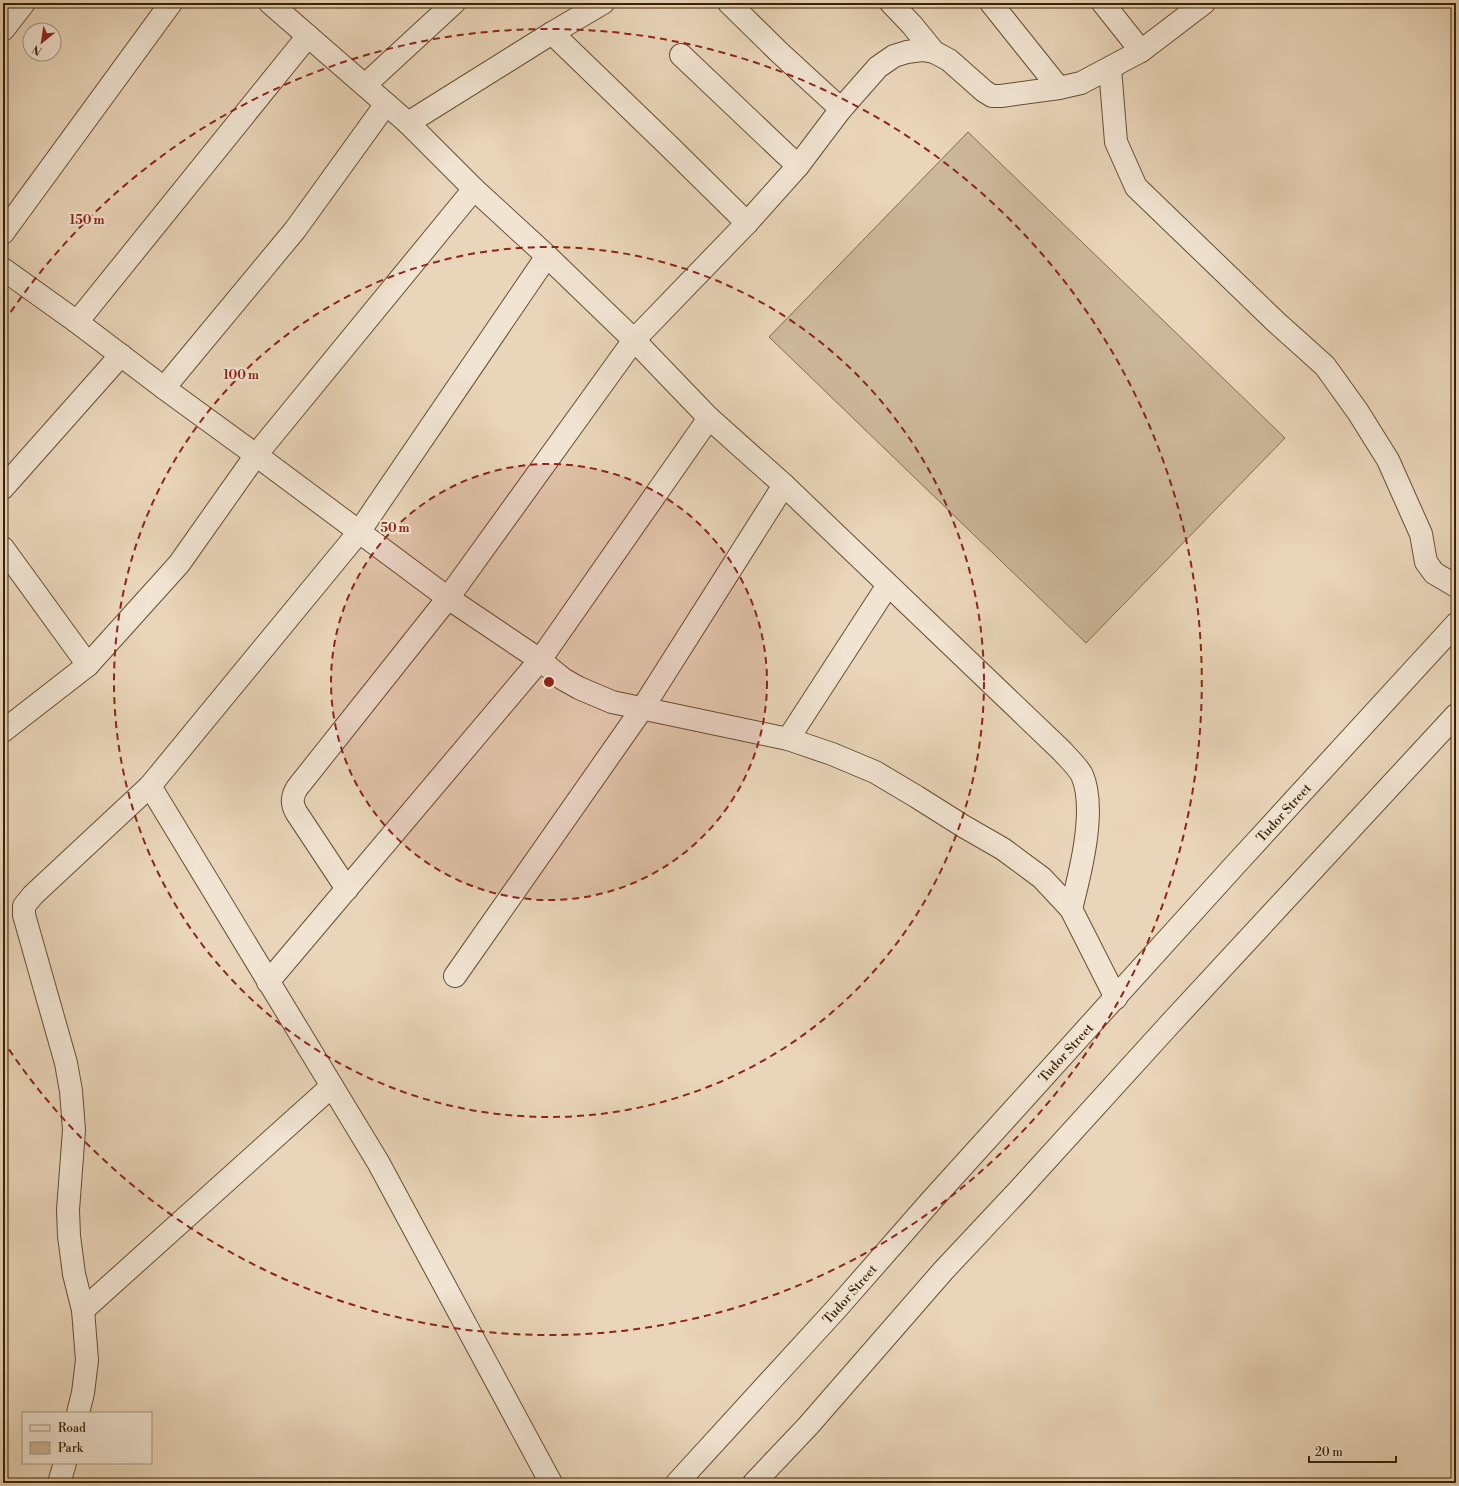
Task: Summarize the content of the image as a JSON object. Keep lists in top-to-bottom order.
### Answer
{
  "streets": {
    "street": ["Tudor Street"]
  },
  "legend": ["Road", "Park"],
  "scale_bar": "20 m",
  "north": "bottom left",
  "rings": ["150 m", "100 m", "50 m"]
}
